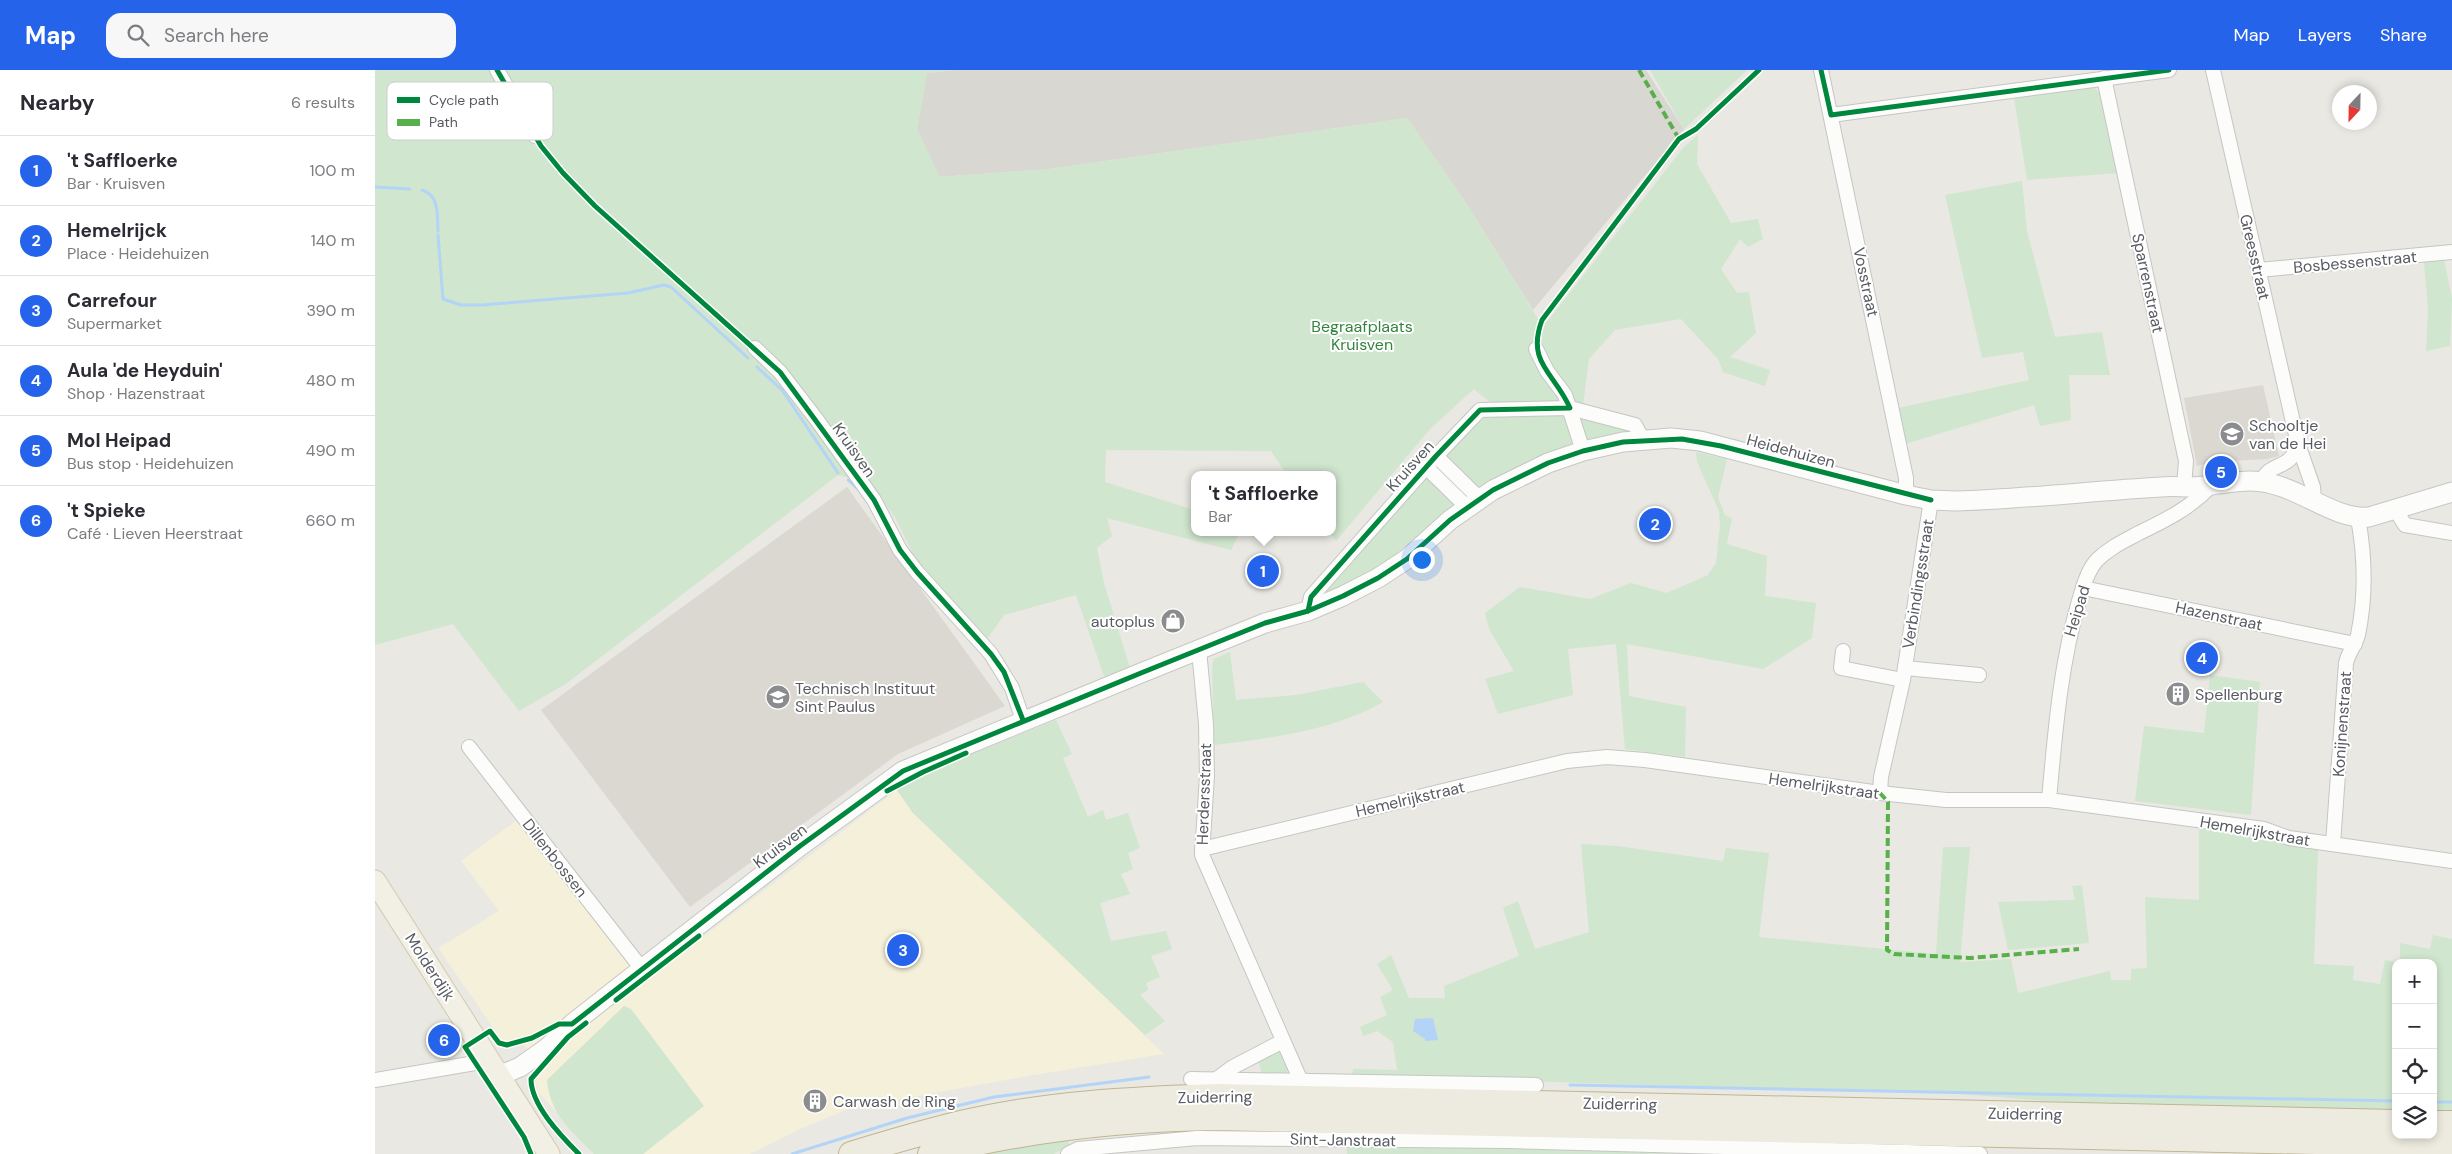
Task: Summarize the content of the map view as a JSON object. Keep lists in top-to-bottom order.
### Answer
{
  "streets": {
    "highway": ["Zuiderring"],
    "main road": ["Molderdijk"],
    "street": [
      "Greesstraat",
      "Bosbessenstraat",
      "Vosstraat",
      "Sparrenstraat",
      "Kruisven",
      "Heidehuizen",
      "Verbindingsstraat",
      "Heipad",
      "Hazenstraat",
      "Konijnenstraat",
      "Hemelrijkstraat",
      "Herdersstraat",
      "Dillenbossen",
      "Sint-Janstraat"
    ]
  },
  "crossings": [
    ["Greesstraat", "Bosbessenstraat"],
    ["Greesstraat", "Heidehuizen"],
    ["Vosstraat", "Heidehuizen"],
    ["Sparrenstraat", "Heidehuizen"],
    ["Kruisven", "Heidehuizen"],
    ["Kruisven", "Herdersstraat"],
    ["Kruisven", "Dillenbossen"],
    ["Kruisven", "Molderdijk"],
    ["Heidehuizen", "Verbindingsstraat"],
    ["Heidehuizen", "Heipad"],
    ["Heidehuizen", "Konijnenstraat"],
    ["Verbindingsstraat", "Hemelrijkstraat"],
    ["Heipad", "Hazenstraat"],
    ["Heipad", "Hemelrijkstraat"],
    ["Hazenstraat", "Konijnenstraat"],
    ["Konijnenstraat", "Hemelrijkstraat"],
    ["Hemelrijkstraat", "Herdersstraat"]
  ],
  "parks": ["Begraafplaats Kruisven"],
  "places": {
    "school or university": ["Schooltje van de Hei", "Technisch Instituut Sint Paulus"],
    "shop": ["autoplus"],
    "building": ["Spellenburg", "Carwash de Ring"]
  },
  "legend": ["Cycle path", "Path"],
  "north": "bottom",
  "page": {
    "header": "Map",
    "search": "Search here",
    "nav": ["Map", "Layers", "Share"],
    "heading": ["Nearby", "6 results"],
    "list": [
      {
        "mark": "1",
        "name": "'t Saffloerke",
        "note": "Bar · Kruisven",
        "value": "100 m"
      },
      {
        "mark": "2",
        "name": "Hemelrijck",
        "note": "Place · Heidehuizen",
        "value": "140 m"
      },
      {
        "mark": "3",
        "name": "Carrefour",
        "note": "Supermarket",
        "value": "390 m"
      },
      {
        "mark": "4",
        "name": "Aula 'de Heyduin'",
        "note": "Shop · Hazenstraat",
        "value": "480 m"
      },
      {
        "mark": "5",
        "name": "Mol Heipad",
        "note": "Bus stop · Heidehuizen",
        "value": "490 m"
      },
      {
        "mark": "6",
        "name": "'t Spieke",
        "note": "Café · Lieven Heerstraat",
        "value": "660 m"
      }
    ],
    "pins": [
      "5",
      "2",
      "1",
      "4",
      "3",
      "6"
    ],
    "popup": ["'t Saffloerke", "Bar"],
    "map_buttons": ["+", "−"]
  }
}
